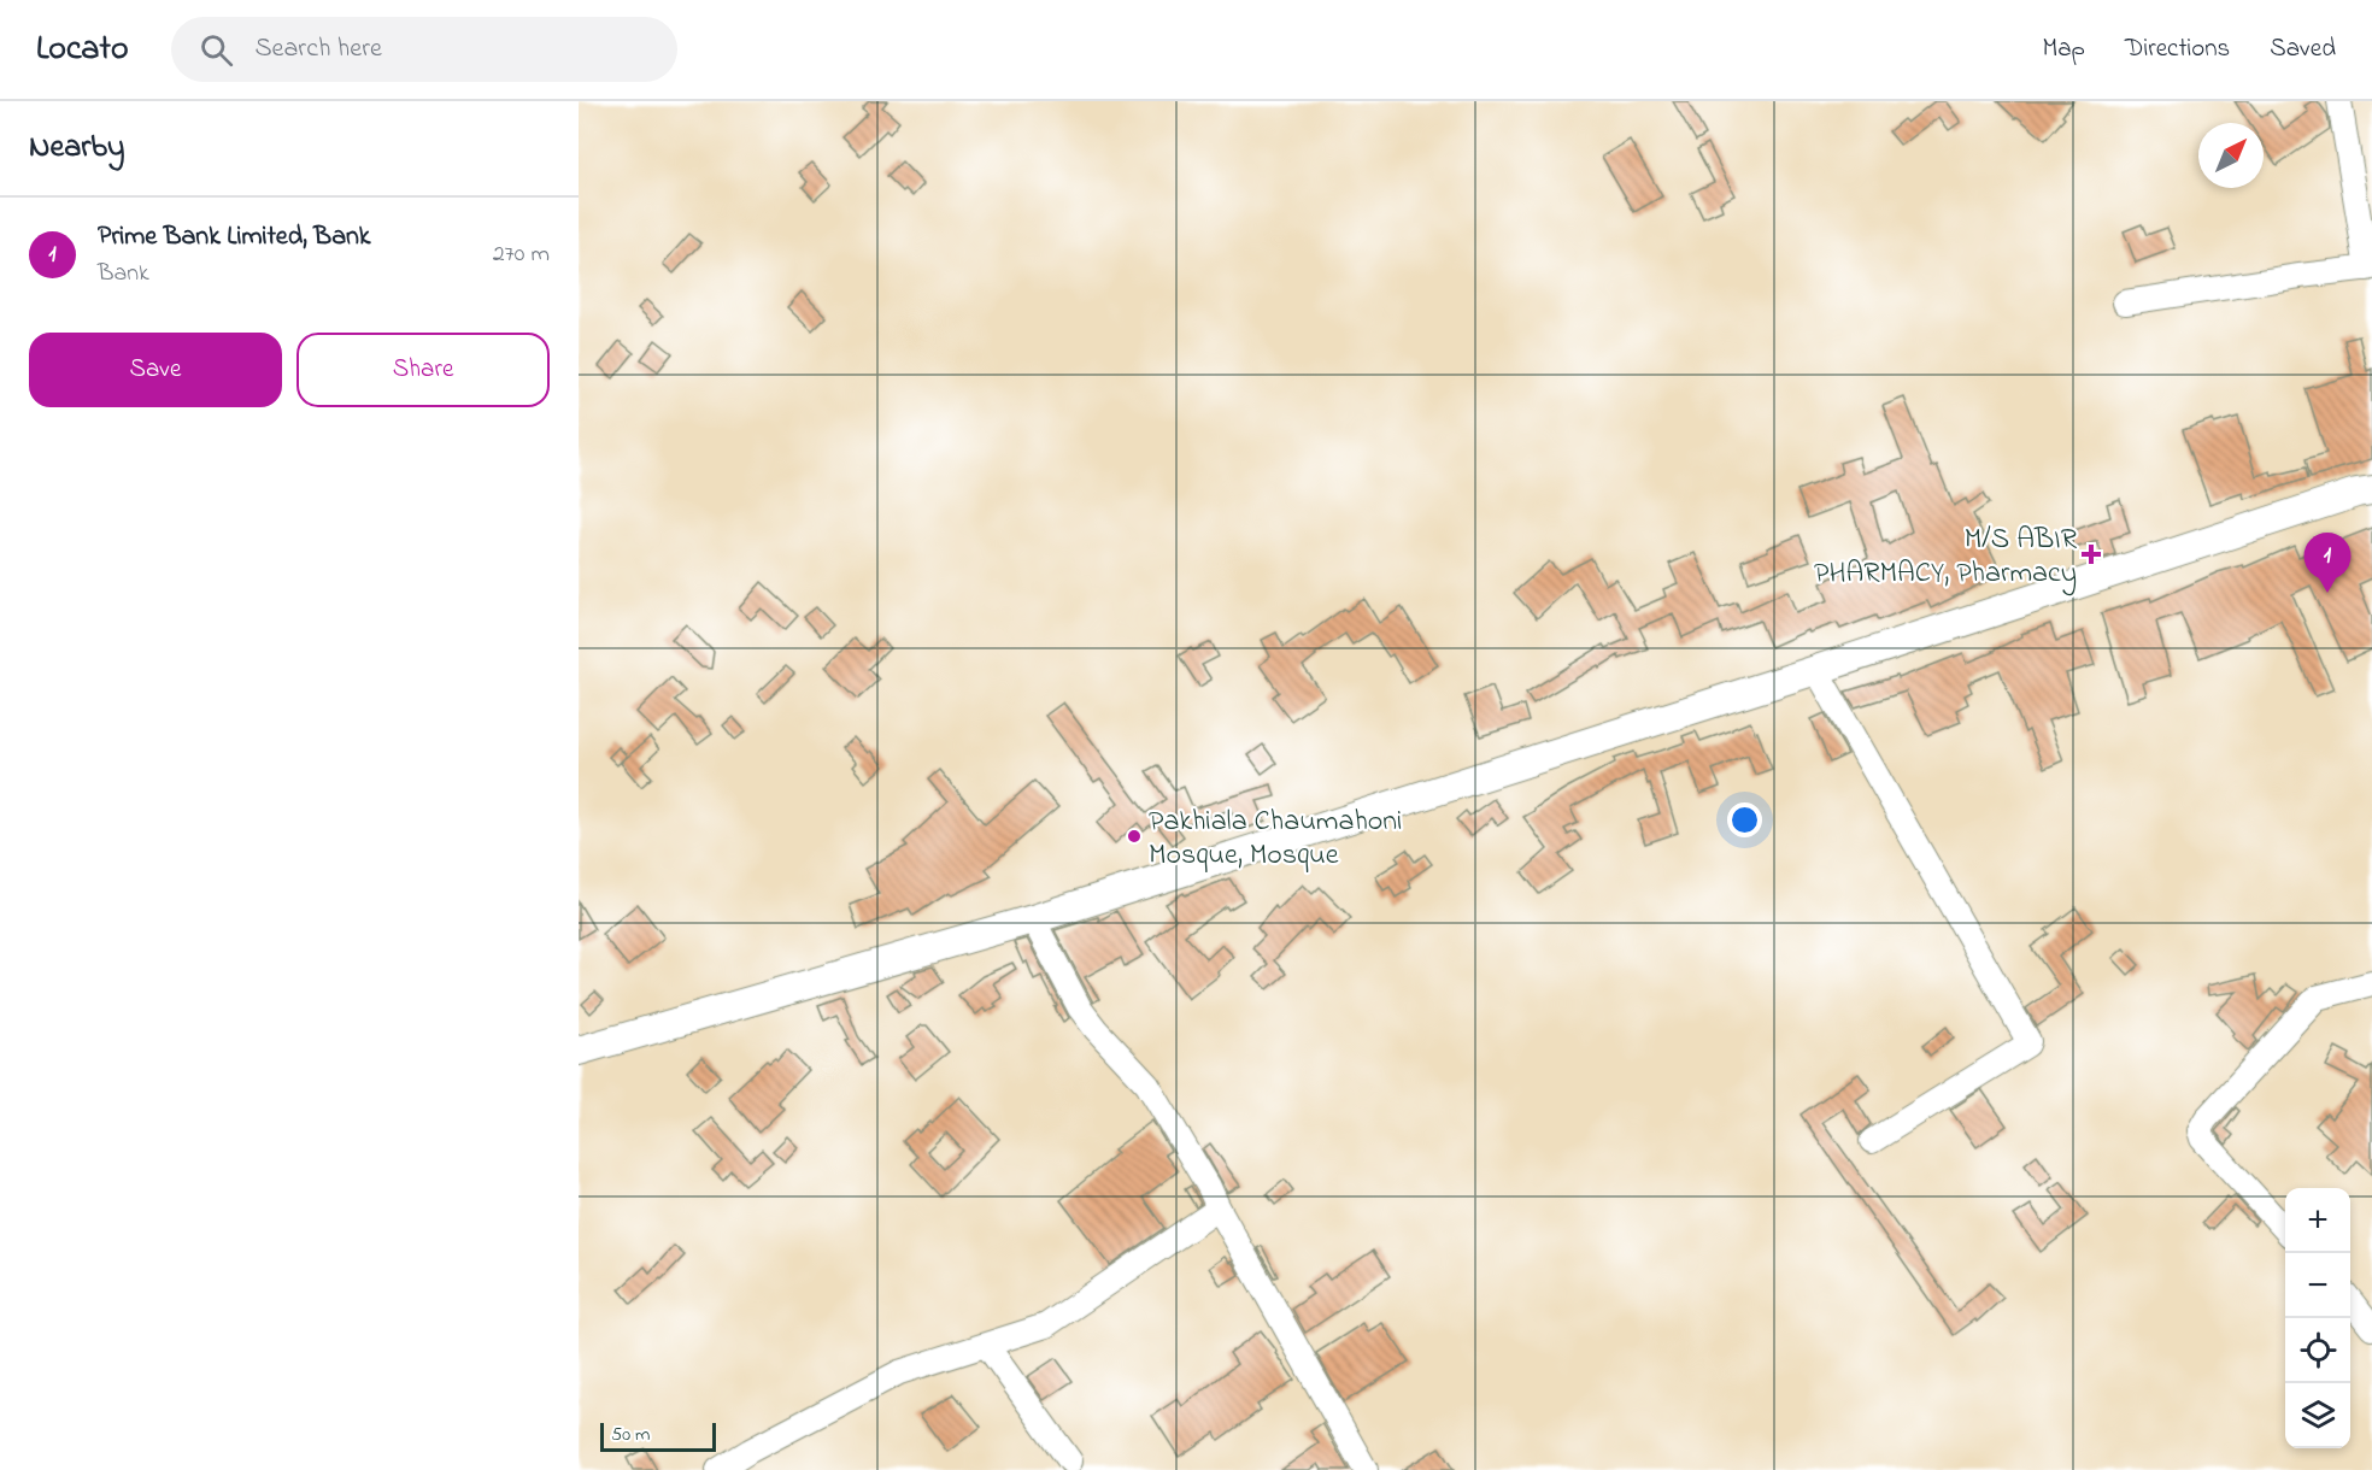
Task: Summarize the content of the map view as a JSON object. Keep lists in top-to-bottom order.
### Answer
{
  "places": {
    "health": ["M/S ABIR PHARMACY, Pharmacy"],
    "other": ["Pakhiala Chaumahoni Mosque, Mosque"]
  },
  "scale_bar": "50 m",
  "north": "top right",
  "page": {
    "header": "Locato",
    "search": "Search here",
    "nav": ["Map", "Directions", "Saved"],
    "heading": "Nearby",
    "list": [
      {
        "mark": "1",
        "name": "Prime Bank Limited, Bank",
        "note": "Bank",
        "value": "270 m"
      }
    ],
    "buttons": ["Save", "Share"],
    "pins": "1",
    "map_buttons": ["+", "−"],
    "scale": "50 m"
  }
}
